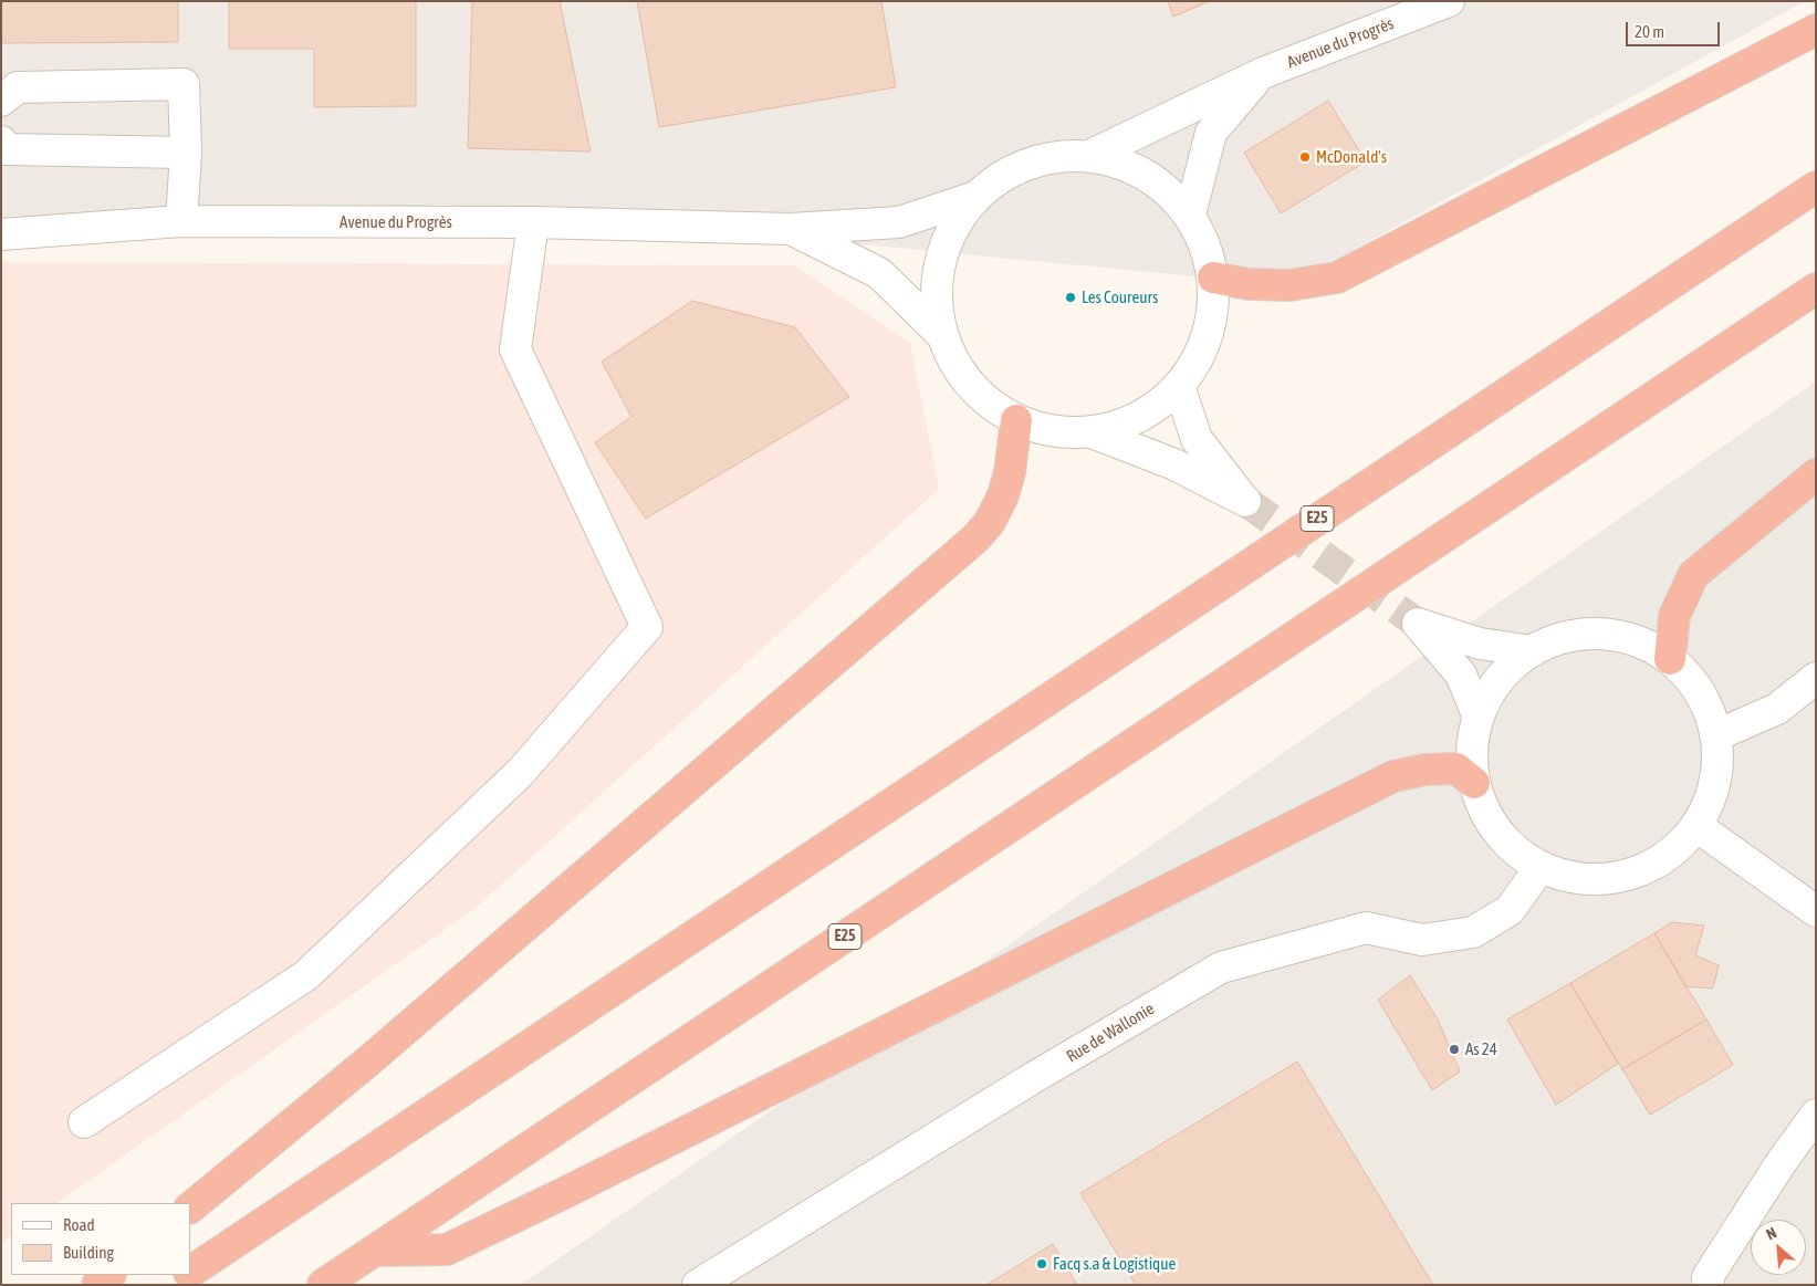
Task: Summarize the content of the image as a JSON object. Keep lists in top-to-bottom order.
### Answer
{
  "streets": {
    "highway": ["E25"],
    "street": ["Avenue du Progrès", "Rue de Wallonie"]
  },
  "places": [
    "McDonald's",
    "Les Coureurs",
    "As 24",
    "Facq s.a & Logistique"
  ],
  "legend": ["Road", "Building"],
  "scale_bar": "20 m",
  "north": "top left"
}
